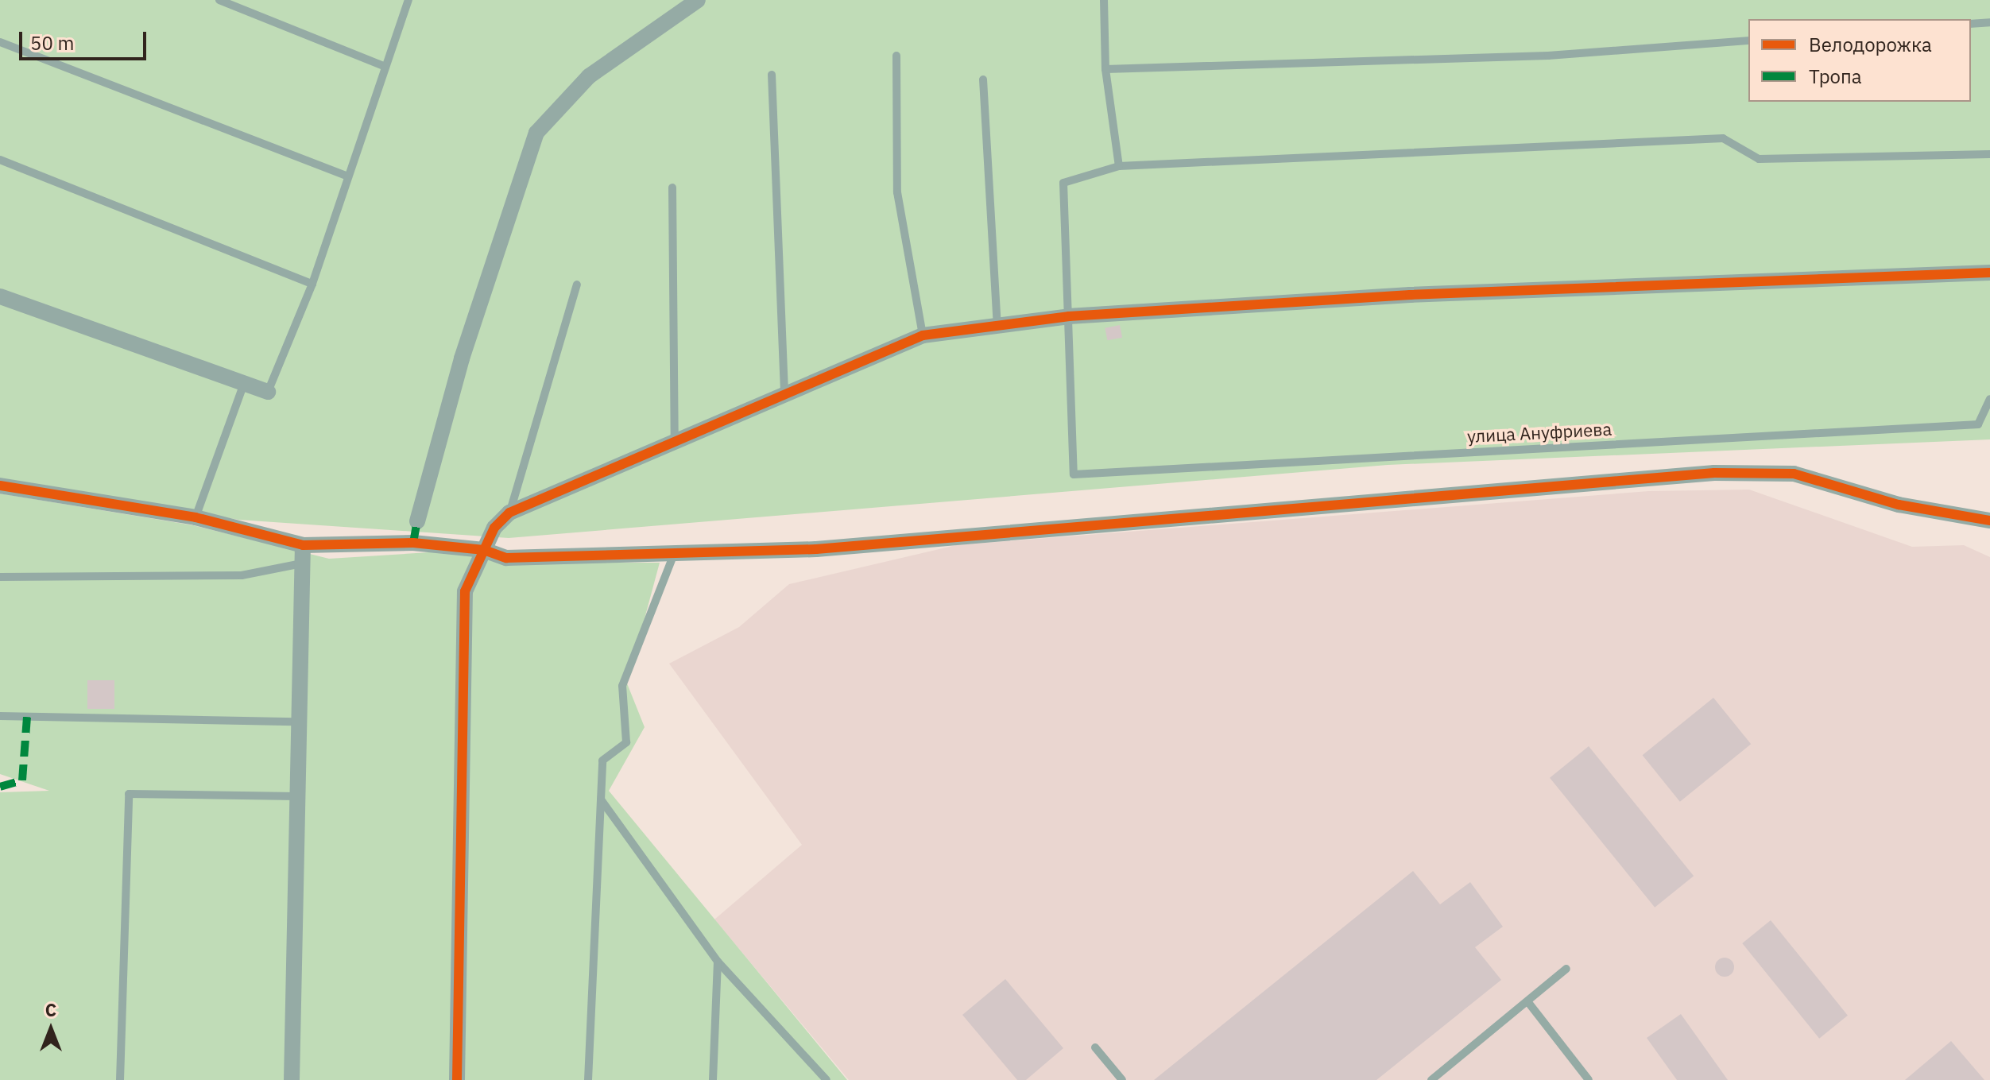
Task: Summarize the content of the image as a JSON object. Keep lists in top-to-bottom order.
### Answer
{
  "streets": {
    "lane": ["улица Ануфриева"]
  },
  "legend": ["Велодорожка", "Тропа"],
  "scale_bar": "50 m",
  "north": "top"
}
